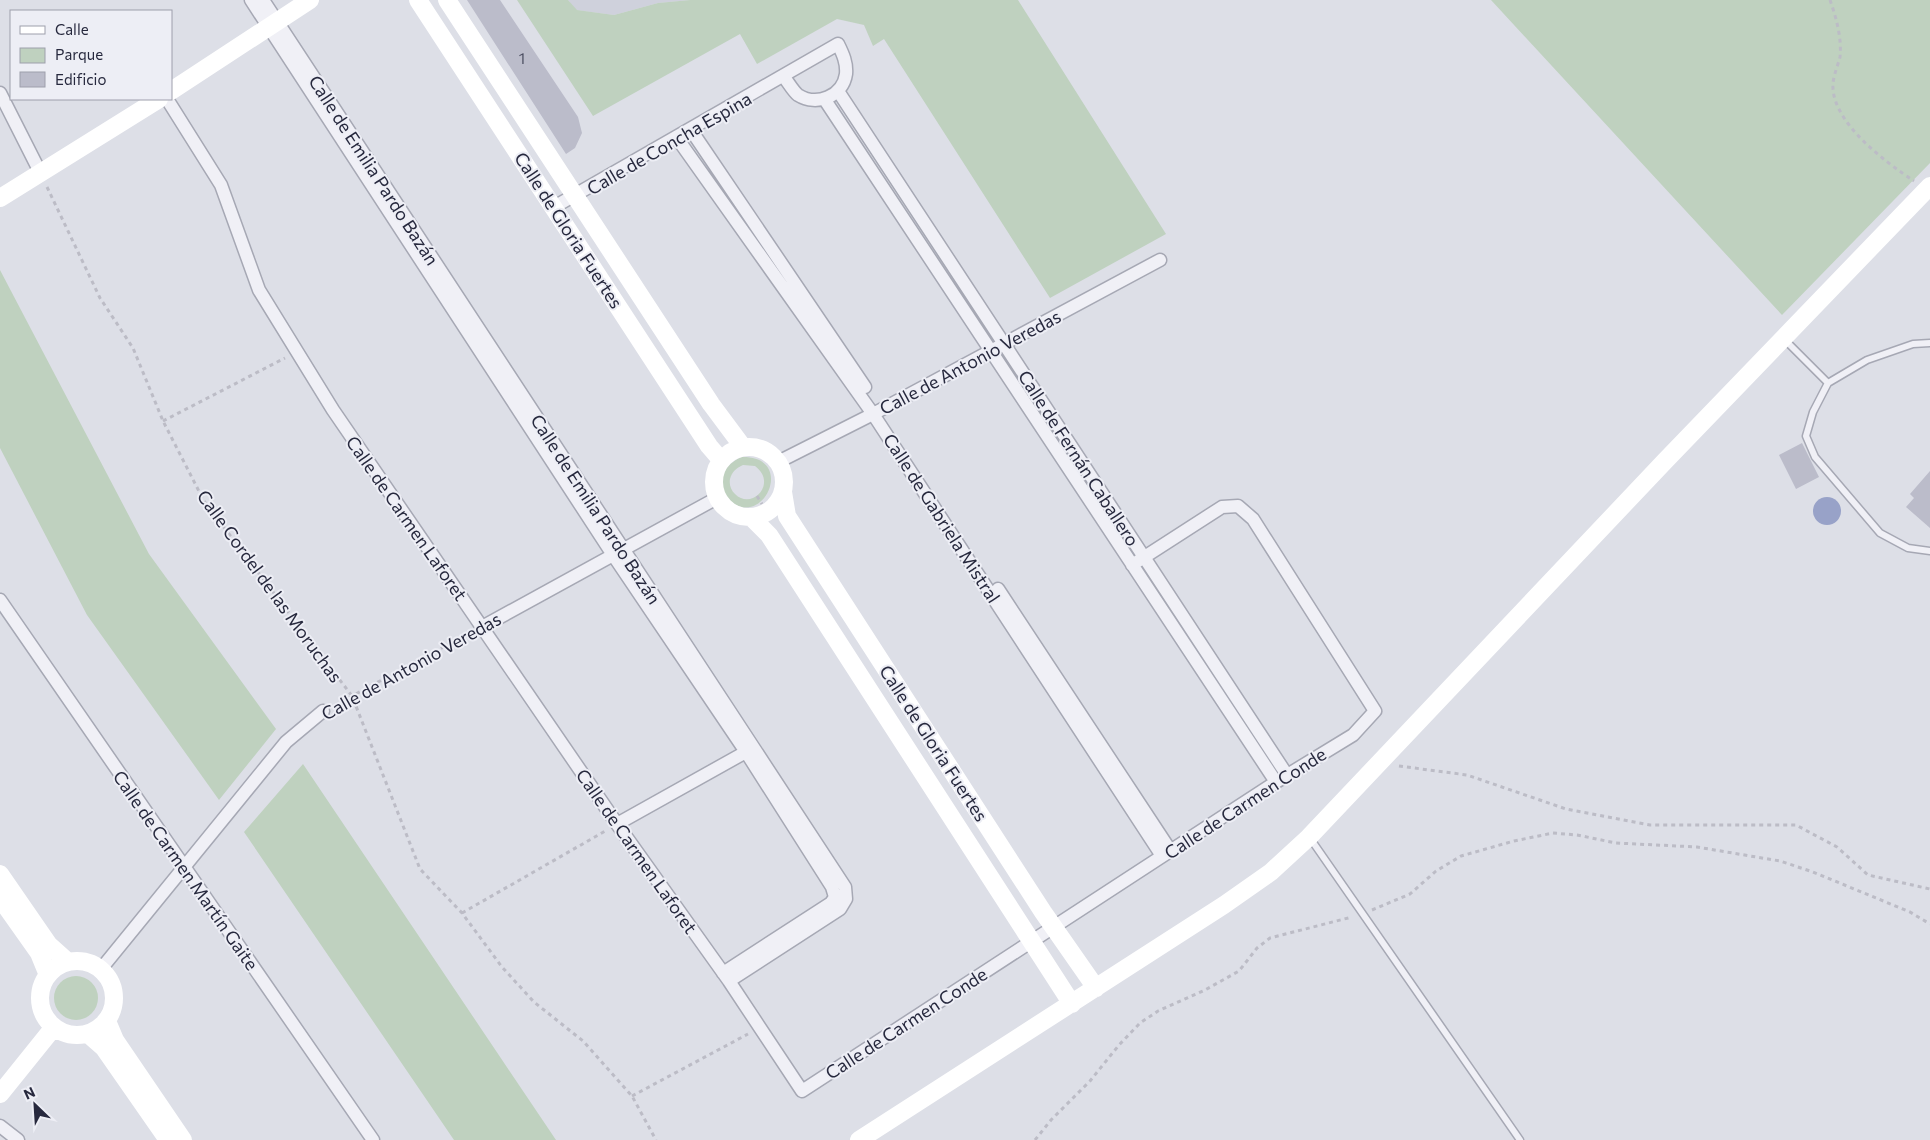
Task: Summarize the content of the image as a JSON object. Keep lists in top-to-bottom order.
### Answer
{
  "streets": {
    "street": [
      "Calle de Concha Espina",
      "Calle de Emilia Pardo Bazán",
      "Calle de Gloria Fuertes",
      "Calle de Antonio Veredas",
      "Calle de Fernán Caballero",
      "Calle de Carmen Laforet",
      "Calle de Gabriela Mistral",
      "Calle de Carmen Conde",
      "Calle de Carmen Martín Gaite"
    ],
    "path": ["Calle Cordel de las Moruchas"]
  },
  "crossings": [
    ["Calle de Concha Espina", "Calle de Gloria Fuertes"],
    ["Calle de Concha Espina", "Calle de Fernán Caballero"],
    ["Calle de Concha Espina", "Calle de Gabriela Mistral"],
    ["Calle de Emilia Pardo Bazán", "Calle de Antonio Veredas"],
    ["Calle de Emilia Pardo Bazán", "Calle de Carmen Laforet"],
    ["Calle de Gloria Fuertes", "Calle de Antonio Veredas"],
    ["Calle de Gloria Fuertes", "Calle de Carmen Conde"],
    ["Calle de Antonio Veredas", "Calle de Fernán Caballero"],
    ["Calle de Antonio Veredas", "Calle de Carmen Laforet"],
    ["Calle de Antonio Veredas", "Calle de Gabriela Mistral"],
    ["Calle de Antonio Veredas", "Calle Cordel de las Moruchas"],
    ["Calle de Antonio Veredas", "Calle de Carmen Martín Gaite"],
    ["Calle de Fernán Caballero", "Calle de Carmen Conde"],
    ["Calle de Carmen Laforet", "Calle de Carmen Conde"],
    ["Calle de Gabriela Mistral", "Calle de Carmen Conde"]
  ],
  "house_numbers": ["1"],
  "legend": ["Calle", "Parque", "Edificio"],
  "north": "top left"
}
